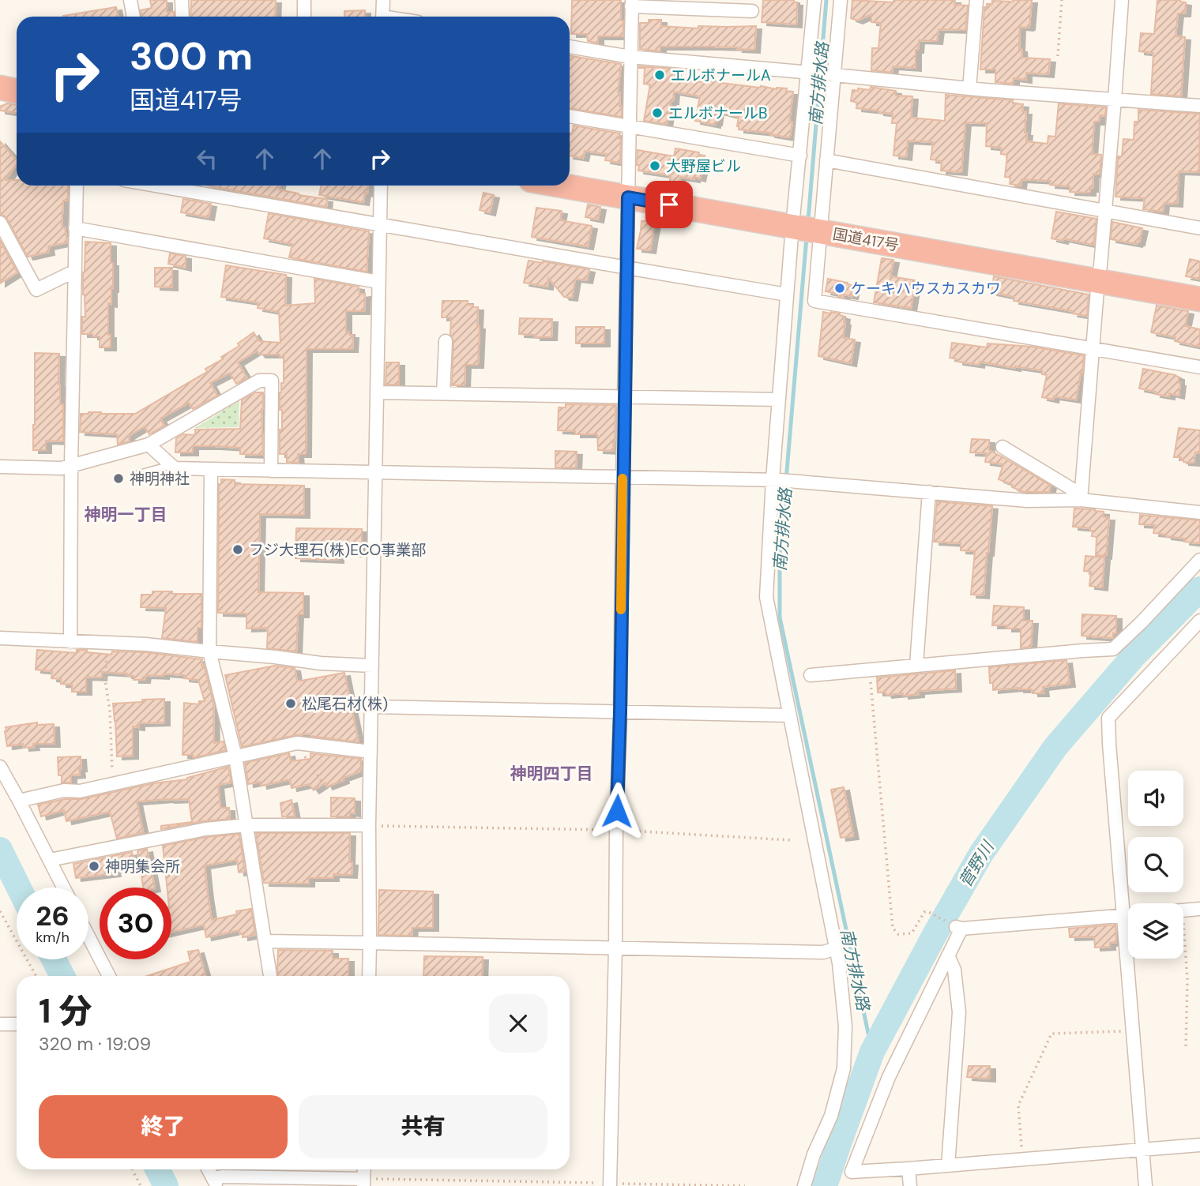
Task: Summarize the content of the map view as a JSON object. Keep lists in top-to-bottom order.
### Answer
{
  "streets": {
    "highway": ["国道417号"]
  },
  "districts": ["神明一丁目", "神明四丁目"],
  "water": ["南方排水路", "菅野川"],
  "places": [
    "エルボナールA",
    "エルボナールB",
    "大野屋ビル",
    "ケーキハウスカスカワ",
    "神明神社",
    "フジ大理石(株)ECO事業部",
    "松尾石材(株)",
    "神明集会所"
  ],
  "page": {
    "turn": ["300 m", "国道417号"],
    "speed": "26 km/h",
    "limit": "30",
    "heading": ["1 分", "320 m · 19:09"],
    "buttons": ["終了", "共有"]
  }
}
